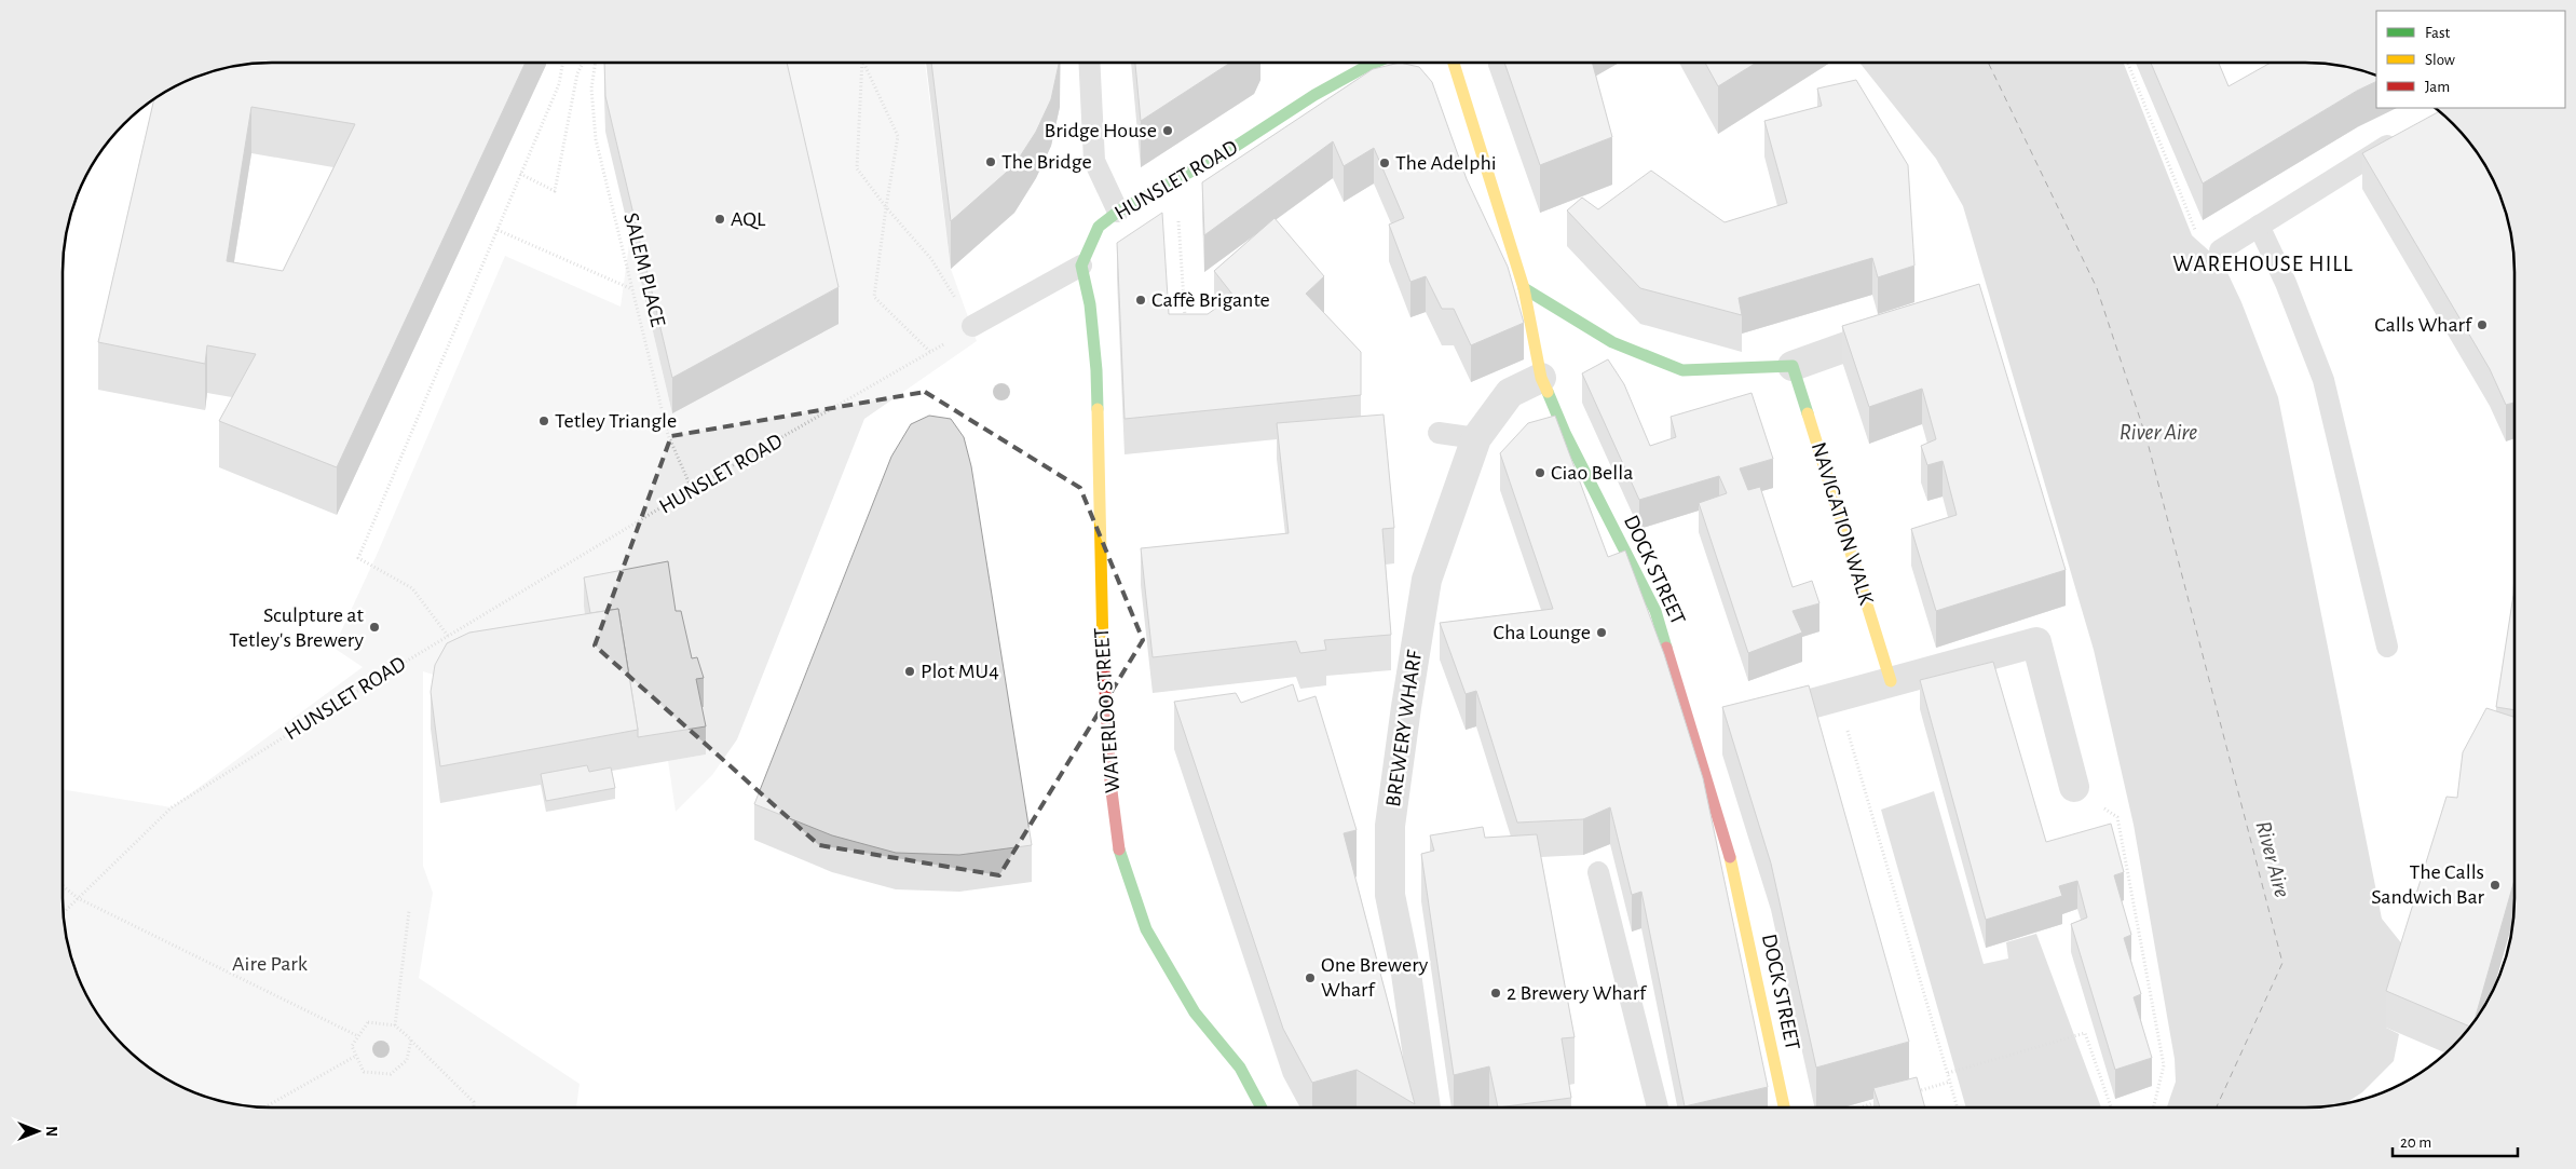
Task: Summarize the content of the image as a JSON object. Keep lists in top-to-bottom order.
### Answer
{
  "streets": {
    "street": [
      "HUNSLET ROAD",
      "NAVIGATION WALK",
      "DOCK STREET",
      "WATERLOO STREET",
      "BREWERY WHARF"
    ],
    "path": ["SALEM PLACE"]
  },
  "crossings": [
    ["HUNSLET ROAD", "SALEM PLACE"],
    ["HUNSLET ROAD", "WATERLOO STREET"],
    ["DOCK STREET", "BREWERY WHARF"]
  ],
  "districts": ["WAREHOUSE HILL"],
  "water": ["River Aire"],
  "parks": ["Aire Park"],
  "places": [
    "Bridge House",
    "The Bridge",
    "The Adelphi",
    "AQL",
    "Caffè Brigante",
    "Calls Wharf",
    "Tetley Triangle",
    "Ciao Bella",
    "Sculpture at Tetley's Brewery",
    "Cha Lounge",
    "Plot MU4",
    "The Calls Sandwich Bar",
    "One Brewery Wharf",
    "2 Brewery Wharf"
  ],
  "legend": ["Fast", "Slow", "Jam"],
  "scale_bar": "20 m",
  "north": "right"
}
